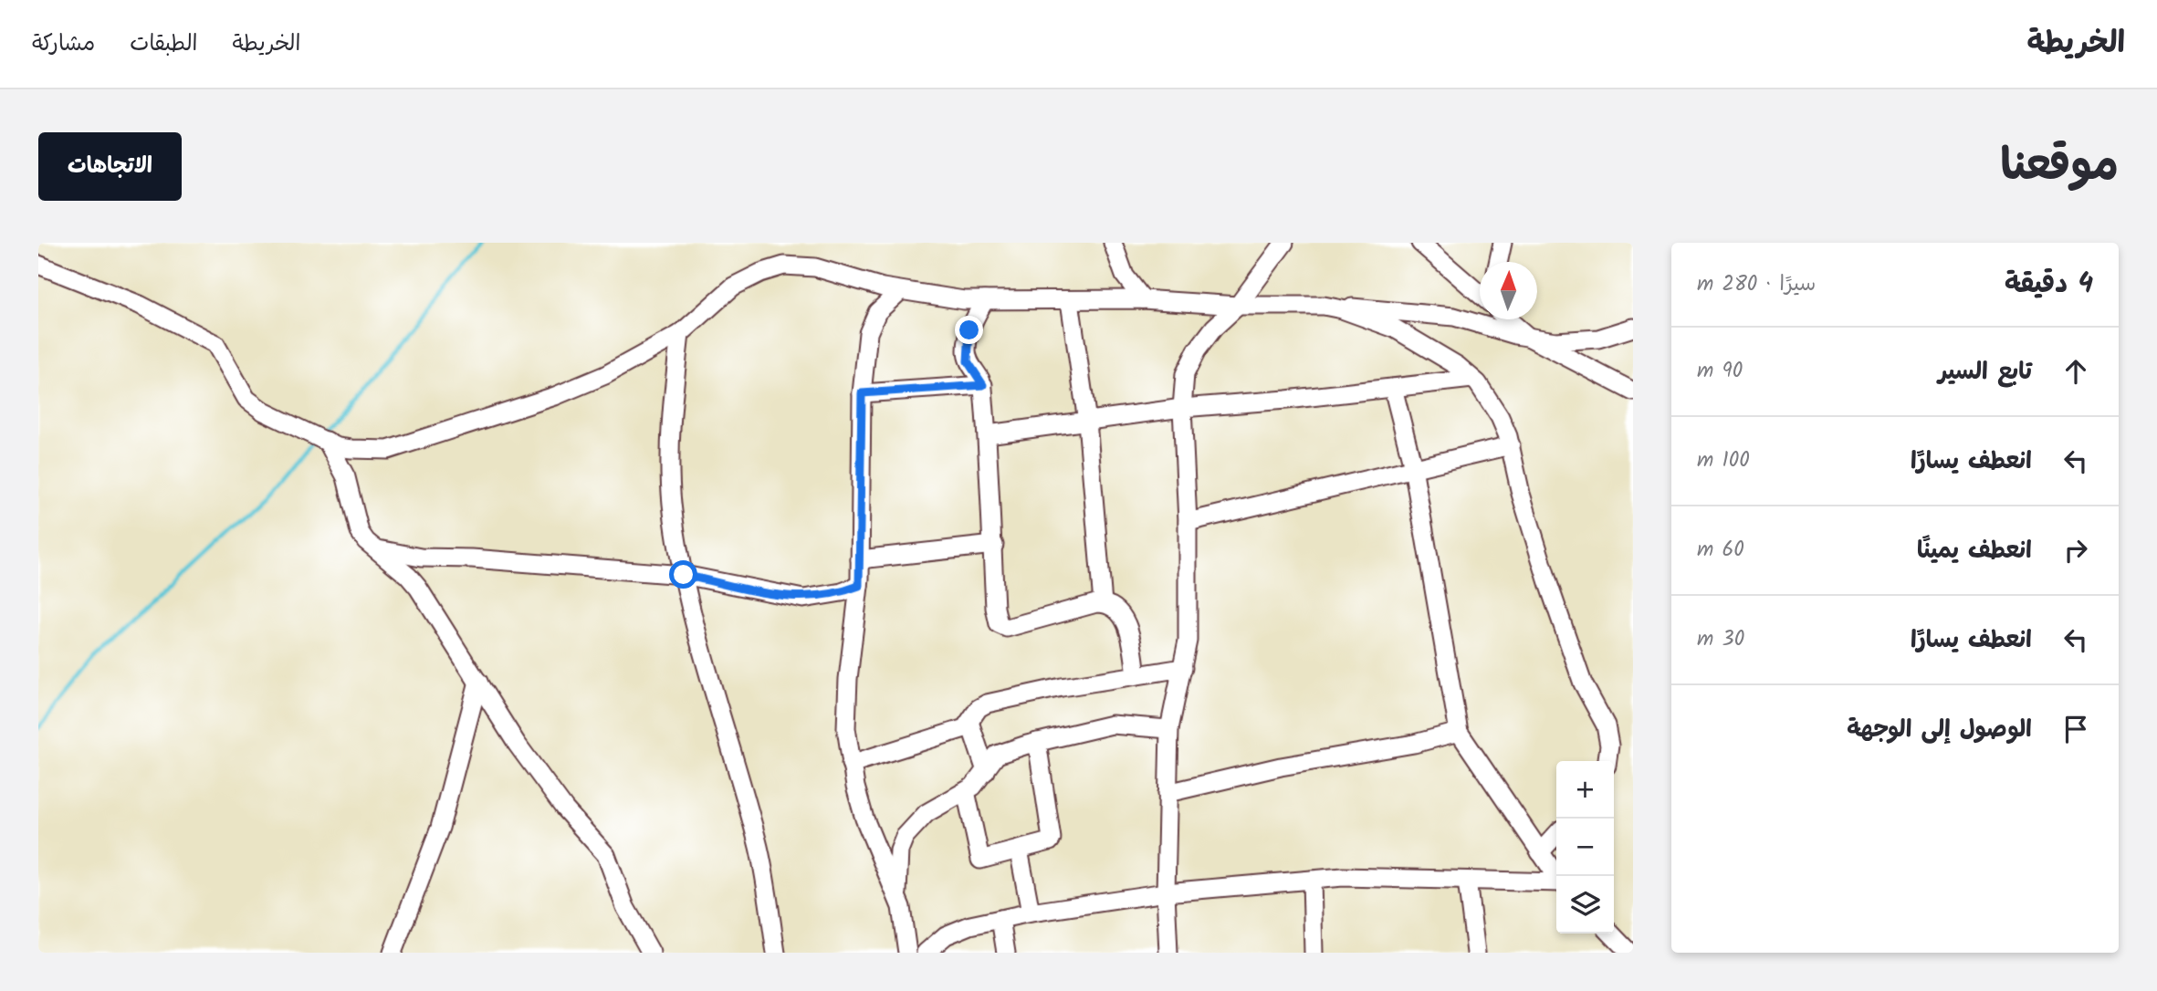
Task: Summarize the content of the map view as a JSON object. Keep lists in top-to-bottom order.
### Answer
{
  "north": "top",
  "page": {
    "header": "الخريطة",
    "nav": ["الخريطة", "الطبقات", "مشاركة"],
    "title": "موقعنا",
    "buttons": "الاتجاهات",
    "heading": ["4 دقيقة", "سيرًا · 280 m"],
    "list": [
      ["تابع السير", "90 m"],
      ["انعطف يسارًا", "100 m"],
      ["انعطف يمينًا", "60 m"],
      ["انعطف يسارًا", "30 m"],
      "الوصول إلى الوجهة"
    ],
    "map_buttons": ["+", "−"]
  }
}
